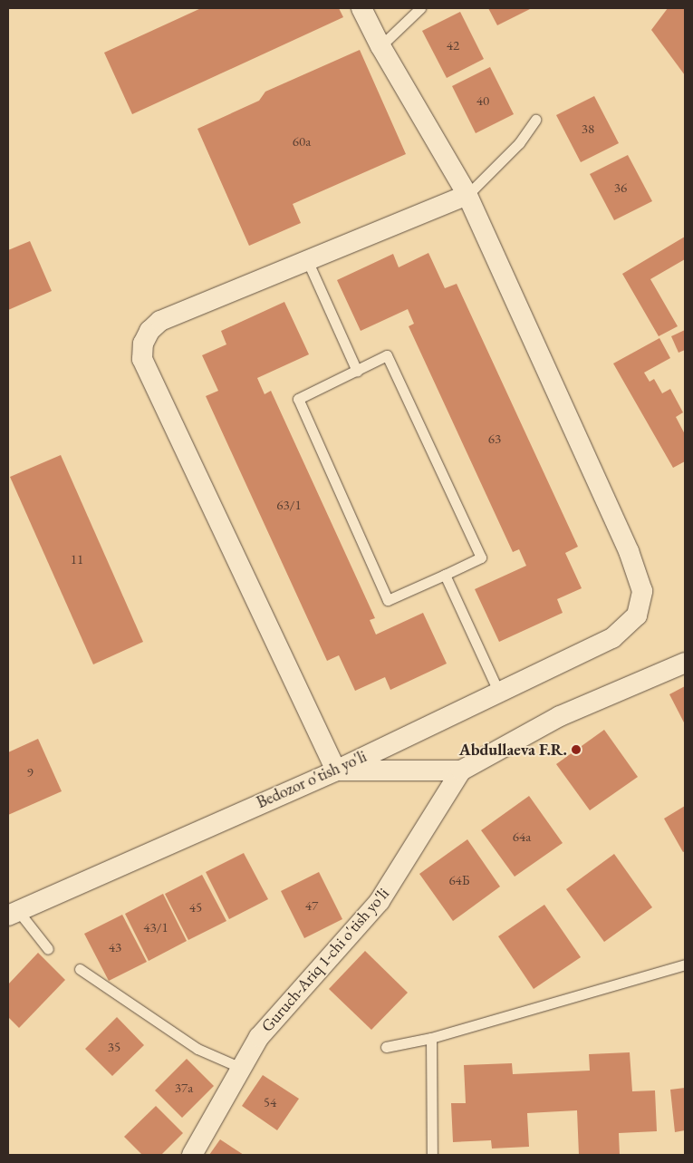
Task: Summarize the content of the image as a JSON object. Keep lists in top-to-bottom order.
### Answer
{
  "streets": {
    "street": ["Bedozor o'tish yo'li", "Guruch-Ariq 1-chi o'tish yo'li"]
  },
  "places": ["Abdullaeva F.R."],
  "house_numbers": [
    "42",
    "40",
    "38",
    "60a",
    "36",
    "63",
    "63/1",
    "11",
    "9",
    "64а",
    "64Б",
    "47",
    "45",
    "43/1",
    "43",
    "35",
    "37а",
    "54"
  ]
}
